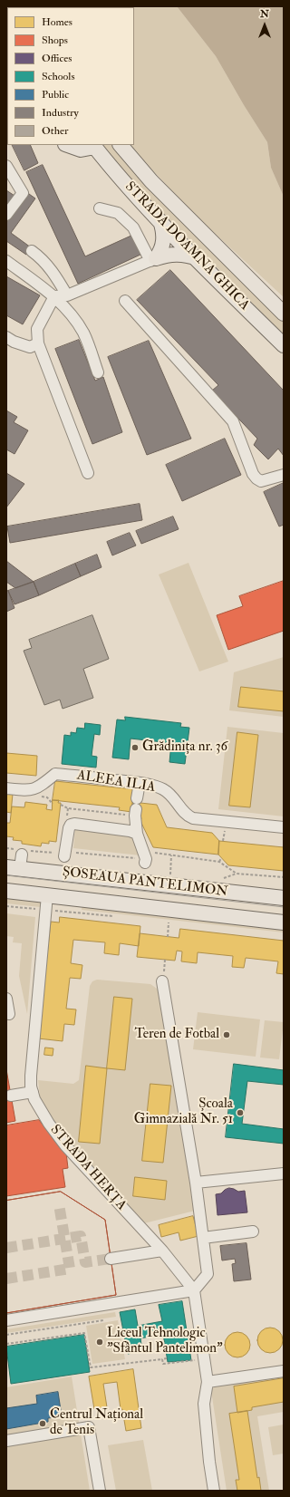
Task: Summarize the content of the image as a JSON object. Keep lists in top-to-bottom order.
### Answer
{
  "streets": {
    "main road": ["STRADA DOAMNA GHICA", "ȘOSEAUA PANTELIMON"],
    "street": ["ALEEA ILIA", "STRADA HERȚA"]
  },
  "crossings": [
    ["ȘOSEAUA PANTELIMON", "STRADA HERȚA"]
  ],
  "places": [
    "Grădinița nr. 36",
    "Teren de Fotbal",
    "Școala Gimnazială Nr. 51",
    "Liceul Tehnologic \"Sfântul Pantelimon\"",
    "Centrul Național de Tenis"
  ],
  "legend": [
    "Homes",
    "Shops",
    "Offices",
    "Schools",
    "Public",
    "Industry",
    "Other"
  ],
  "north": "top"
}
